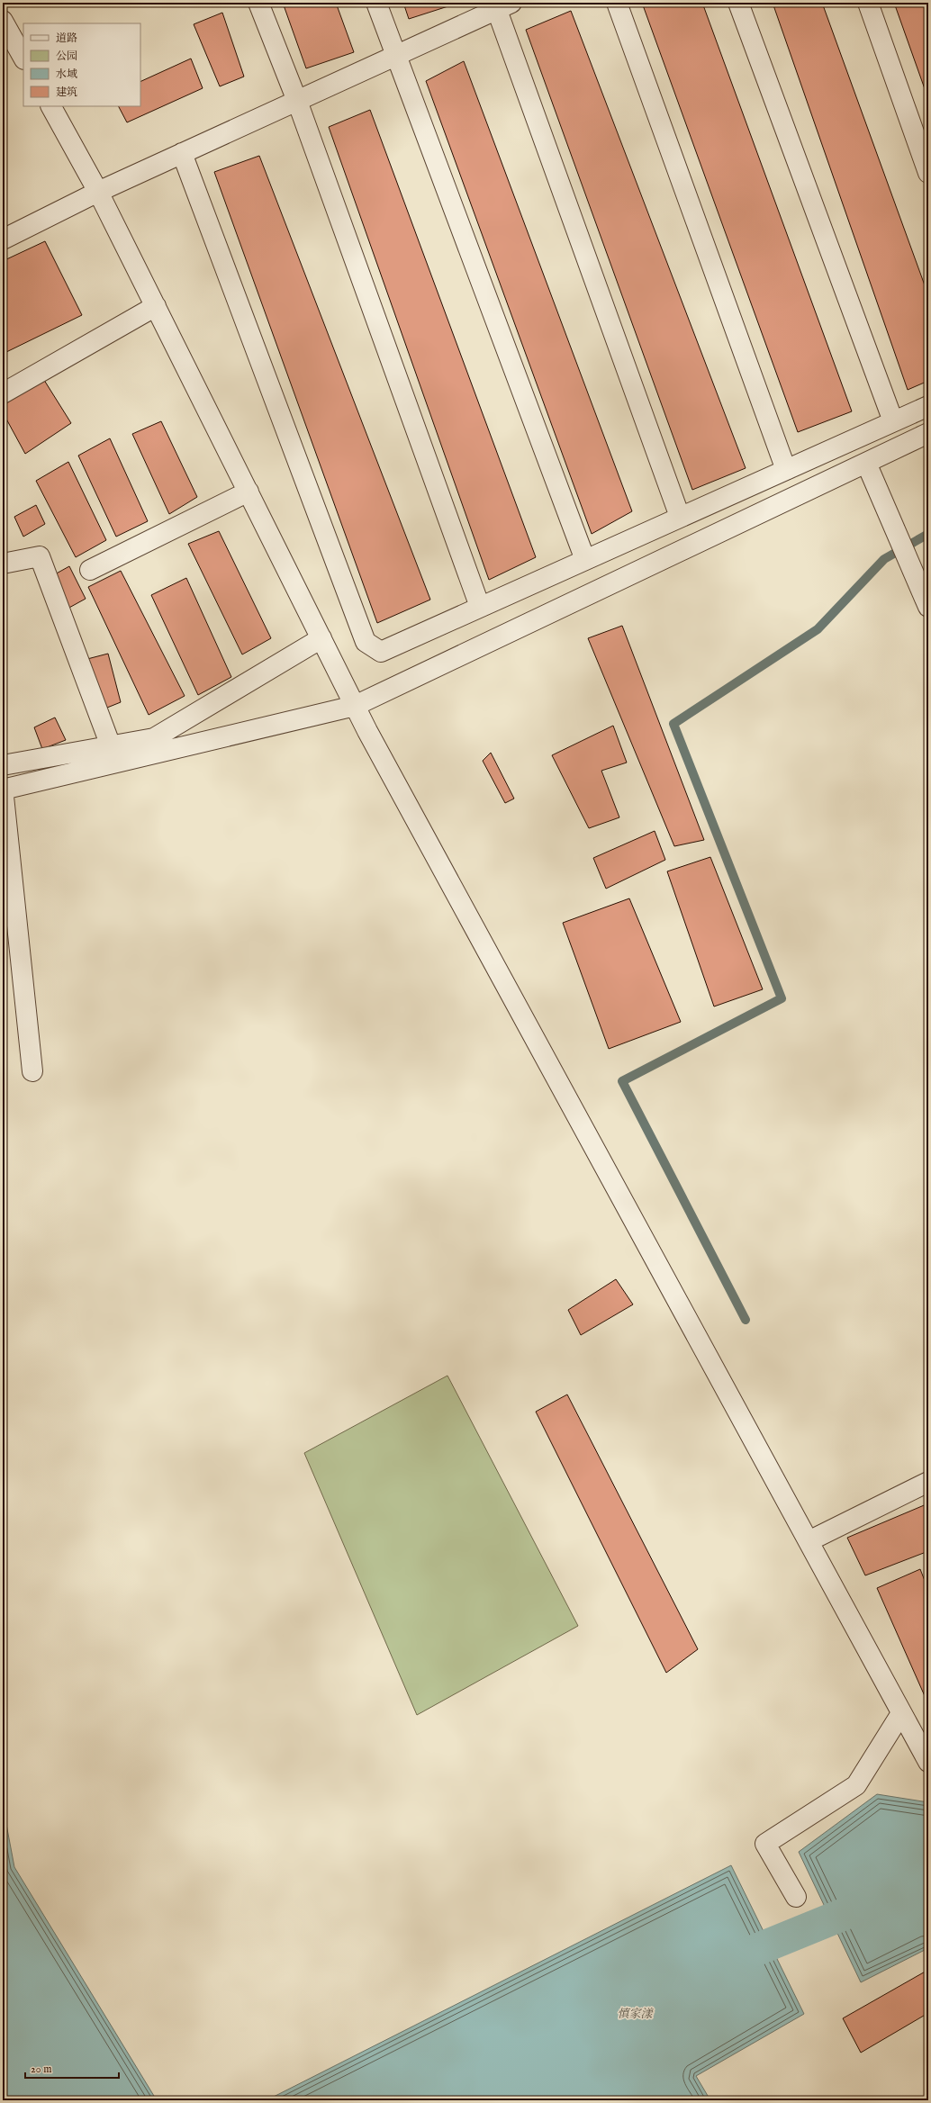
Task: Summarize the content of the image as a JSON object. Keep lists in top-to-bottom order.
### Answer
{
  "water": ["慎家漾"],
  "legend": [
    "道路",
    "公园",
    "水域",
    "建筑"
  ],
  "scale_bar": "20 m"
}
